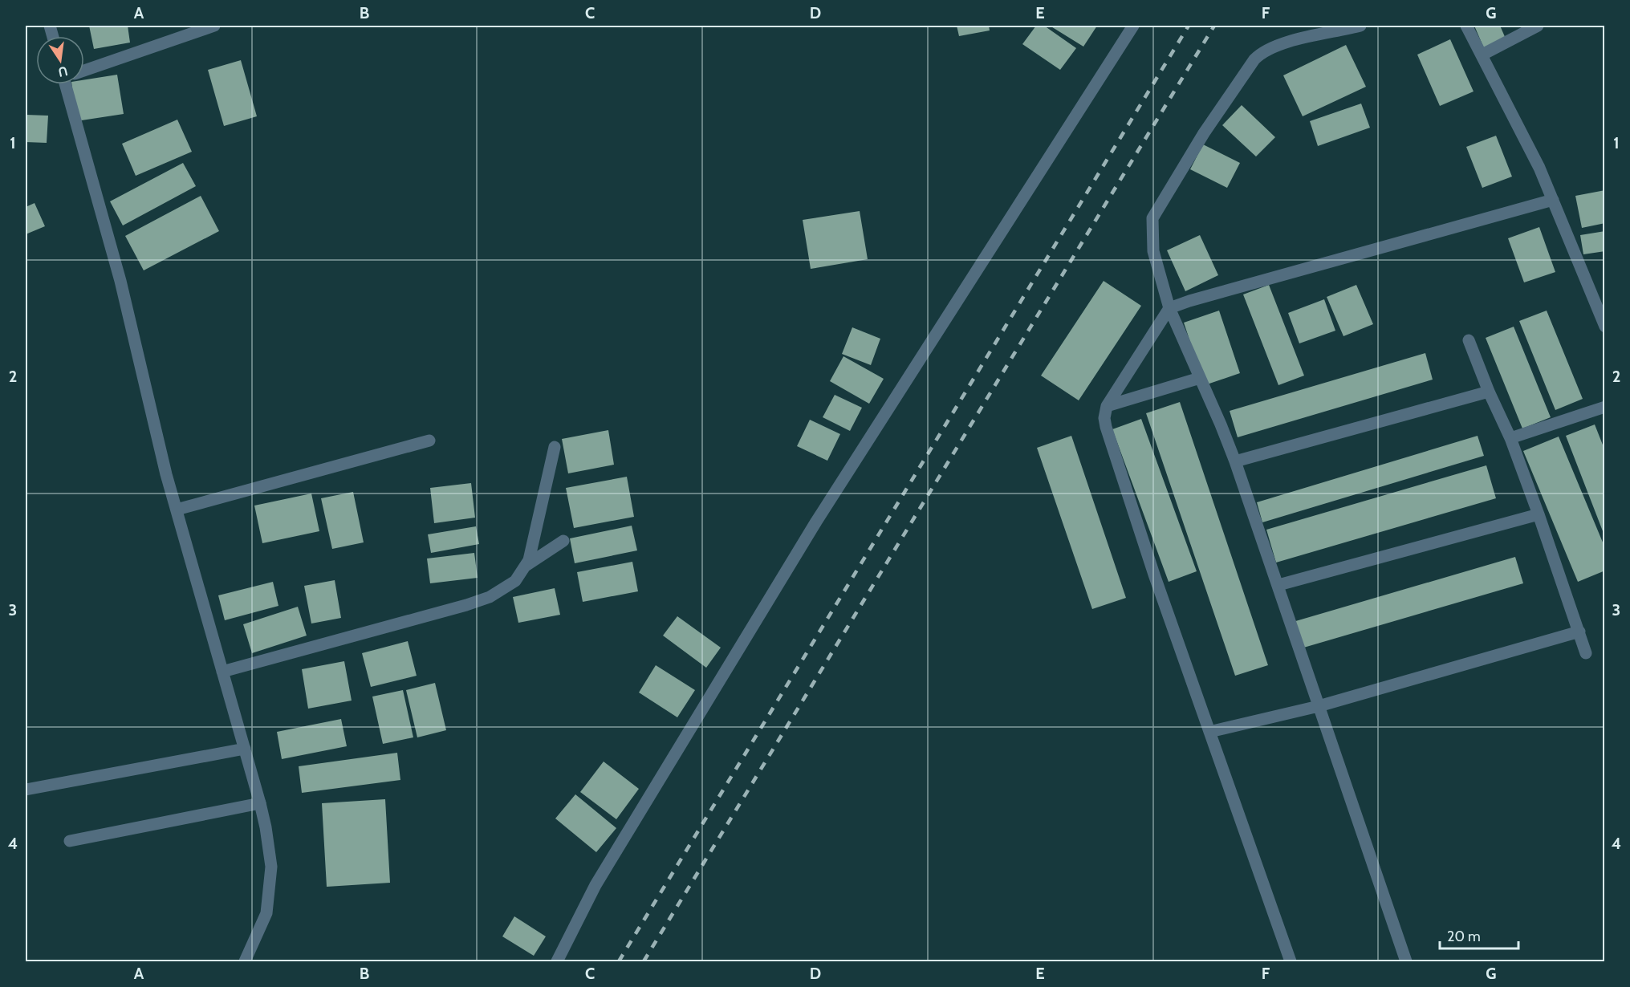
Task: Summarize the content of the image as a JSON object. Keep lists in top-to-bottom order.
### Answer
{
  "scale_bar": "20 m",
  "north": "bottom",
  "grid": {
    "columns": [
      "A",
      "B",
      "C",
      "D",
      "E",
      "F",
      "G"
    ],
    "rows": [
      "1",
      "2",
      "3",
      "4"
    ]
  }
}
